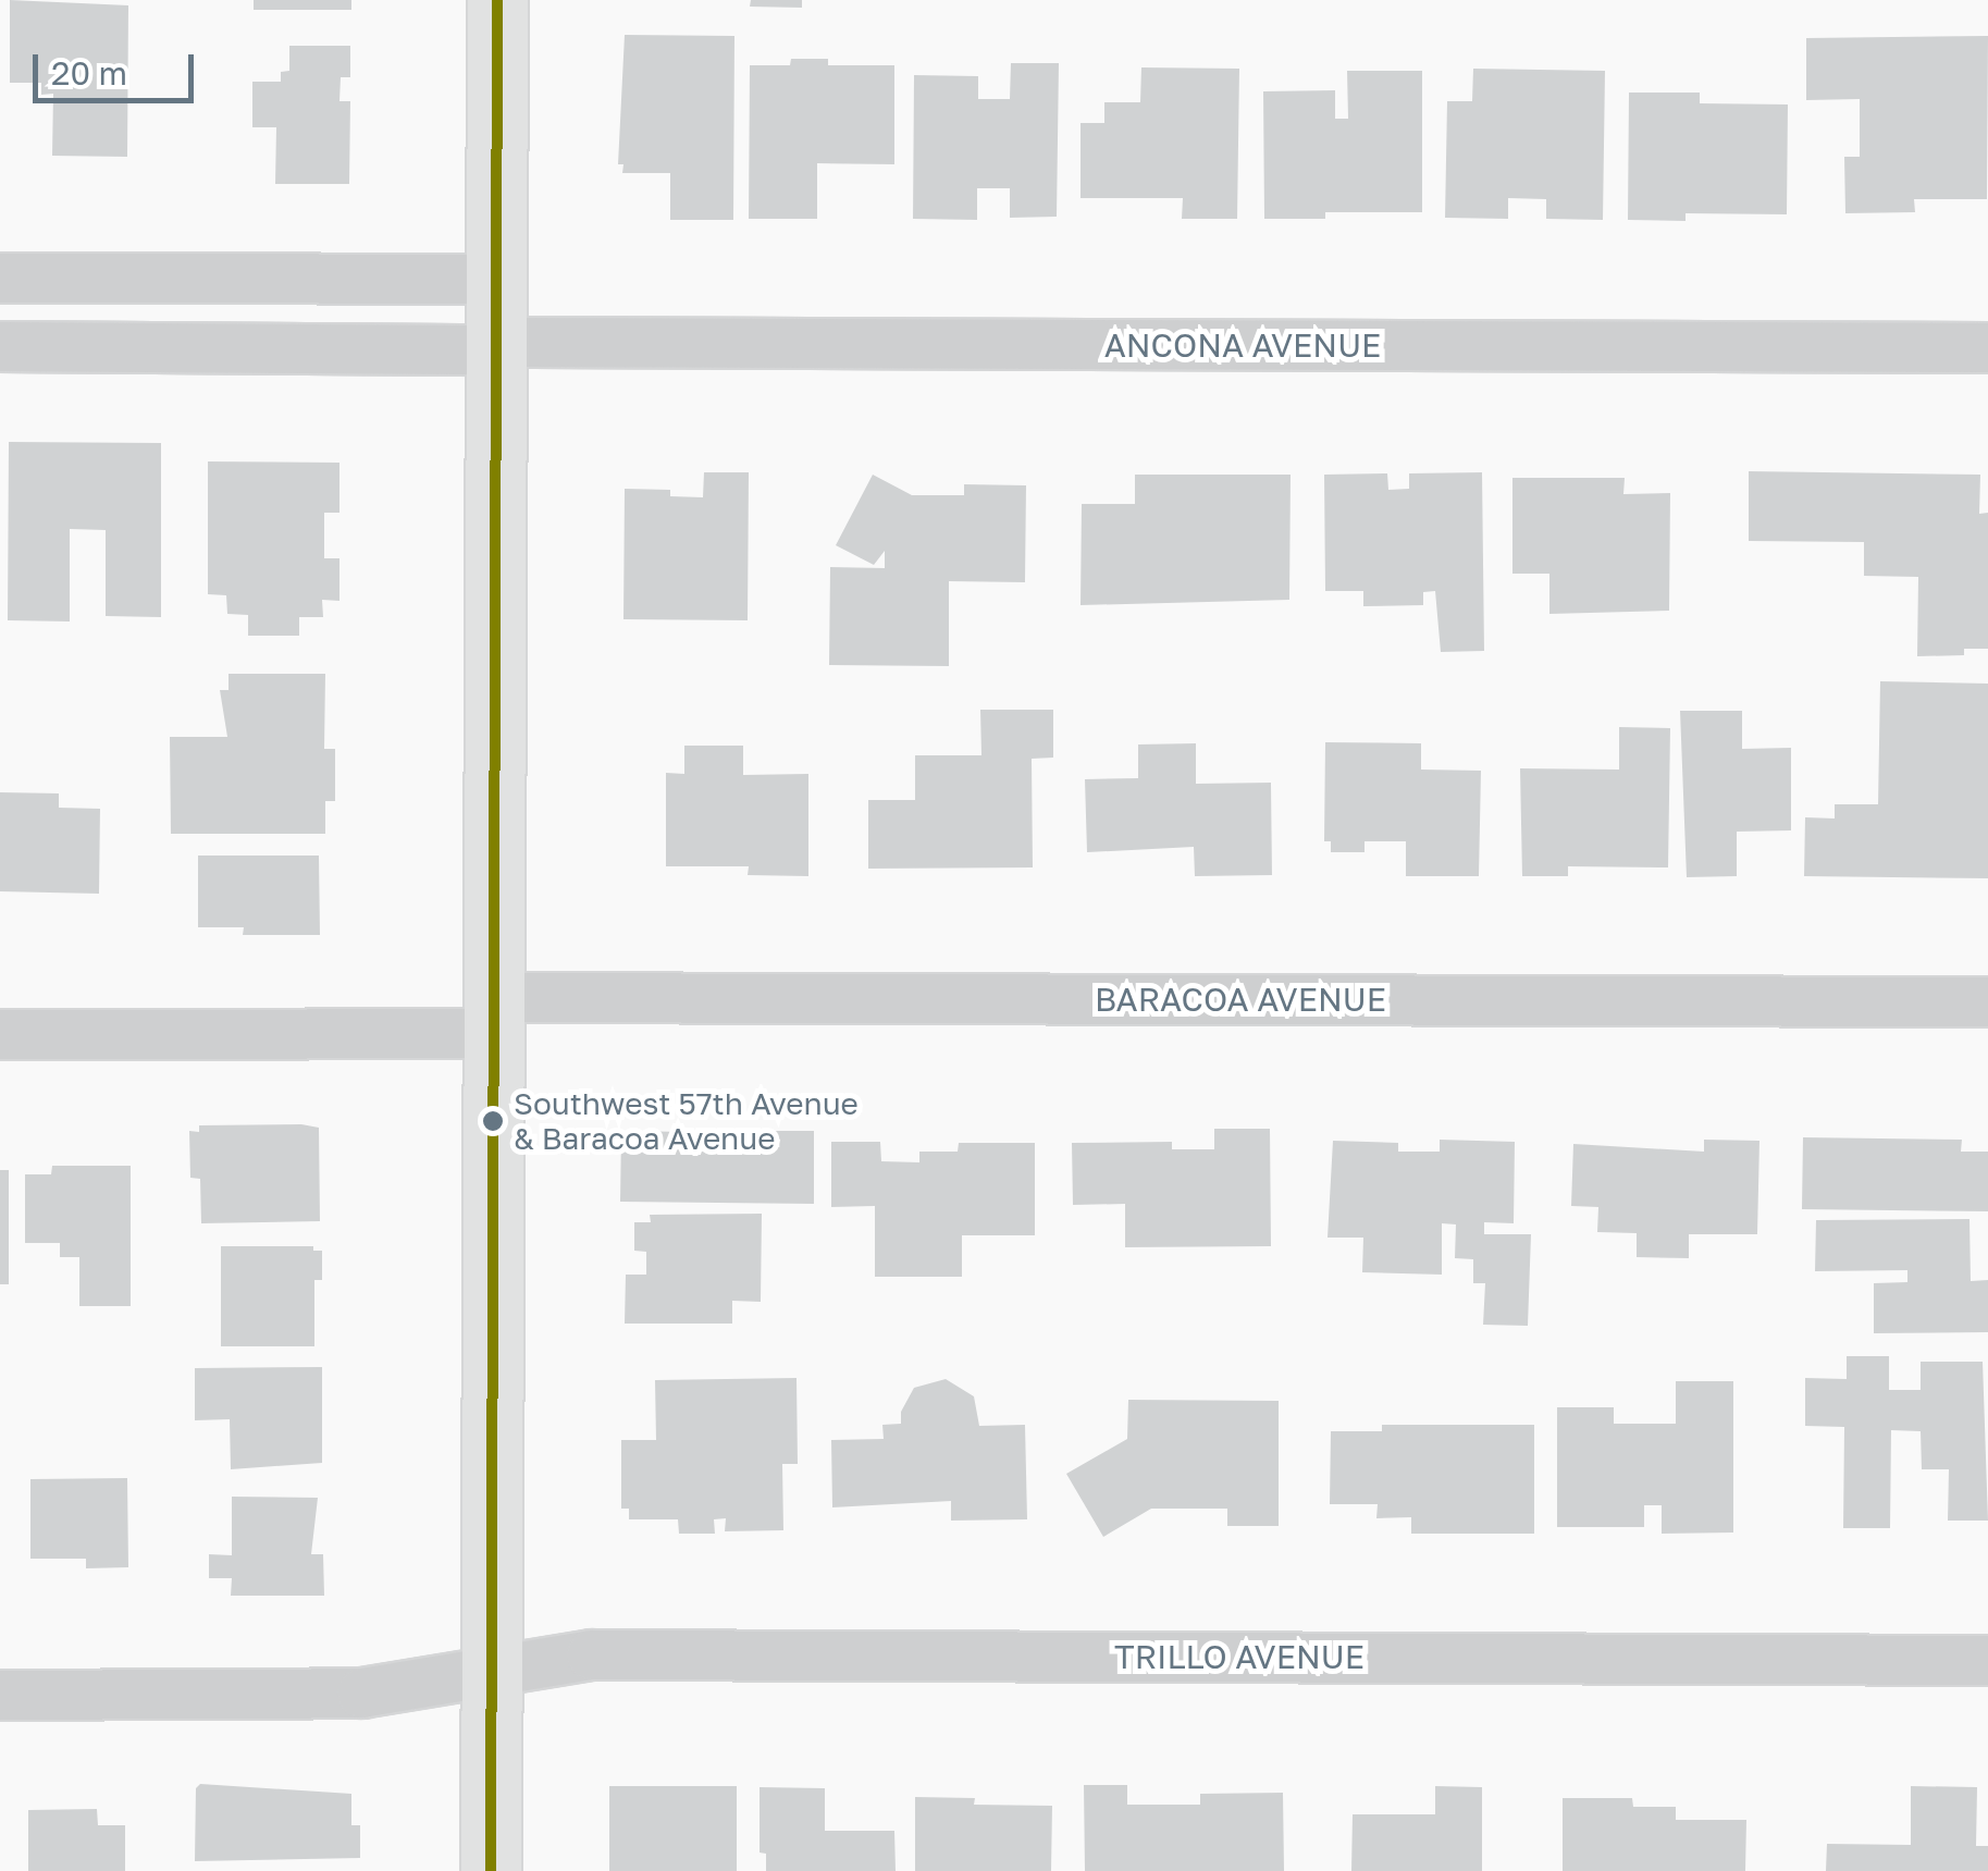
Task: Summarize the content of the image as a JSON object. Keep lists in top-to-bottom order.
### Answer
{
  "streets": {
    "street": ["ANCONA AVENUE", "BARACOA AVENUE", "TRILLO AVENUE"]
  },
  "places": ["Southwest 57th Avenue & Baracoa Avenue"],
  "scale_bar": "20 m"
}
